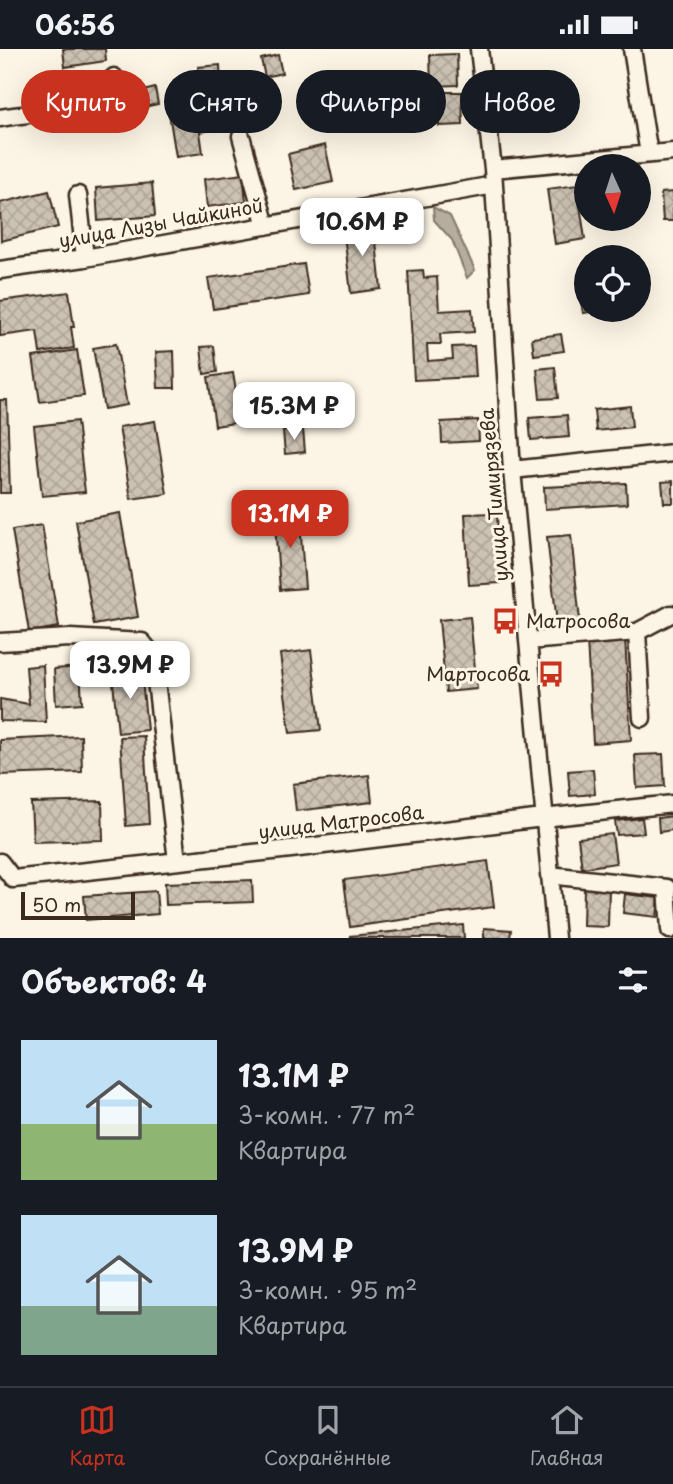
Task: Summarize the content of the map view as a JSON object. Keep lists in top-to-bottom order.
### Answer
{
  "streets": {
    "street": ["улица Лизы Чайкиной", "улица Тимирязева", "улица Матросова"]
  },
  "crossings": [
    ["улица Лизы Чайкиной", "улица Тимирязева"],
    ["улица Тимирязева", "улица Матросова"]
  ],
  "places": {
    "bus stop": ["Матросова", "Мартосова"]
  },
  "scale_bar": "50 m",
  "north": "bottom",
  "page": {
    "status": "06:56",
    "chip": [
      "Купить",
      "Снять",
      "Фильтры",
      "Новое"
    ],
    "price": [
      "10.6M ₽",
      "15.3M ₽",
      "13.1M ₽",
      "13.9M ₽"
    ],
    "scale": "50 m",
    "heading": "Объектов: 4",
    "list": [
      {
        "name": "13.1M ₽",
        "note": "3-комн. · 77 m² · Квартира"
      },
      {
        "name": "13.9M ₽",
        "note": "3-комн. · 95 m² · Квартира"
      }
    ],
    "tabs": ["Карта", "Сохранённые", "Главная"]
  }
}
